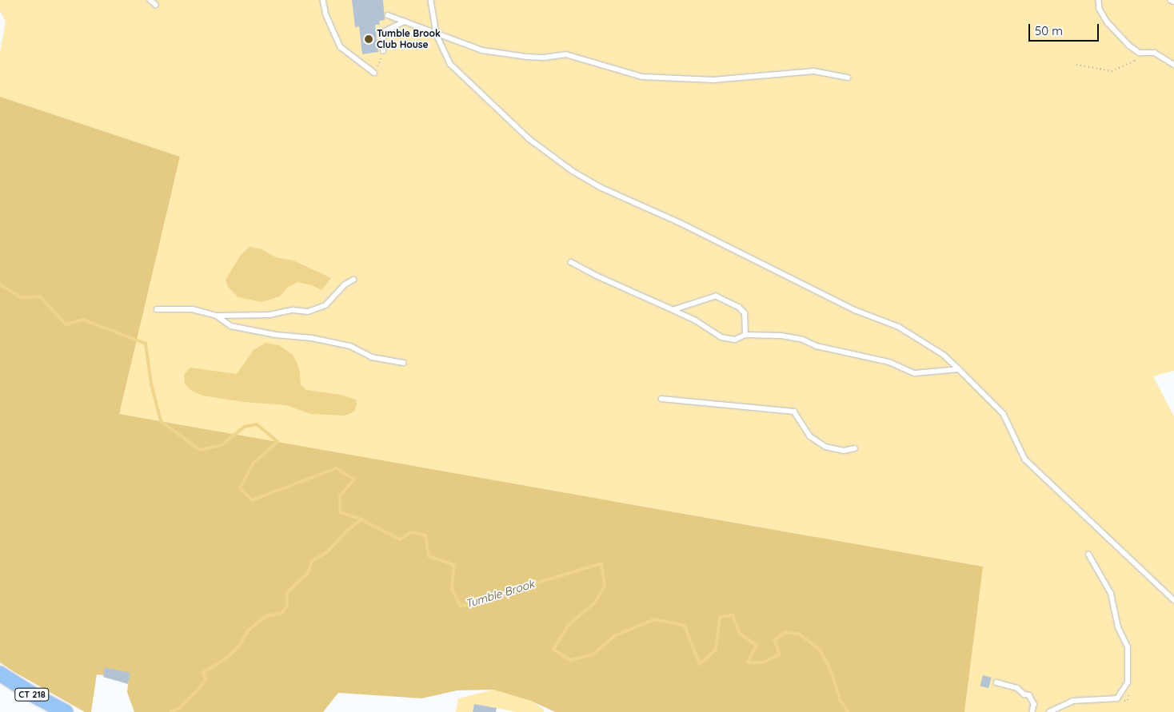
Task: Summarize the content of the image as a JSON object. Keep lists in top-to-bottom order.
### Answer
{
  "streets": {
    "main road": ["CT 218"]
  },
  "water": ["Tumble Brook"],
  "places": ["Tumble Brook Club House"],
  "scale_bar": "50 m"
}
